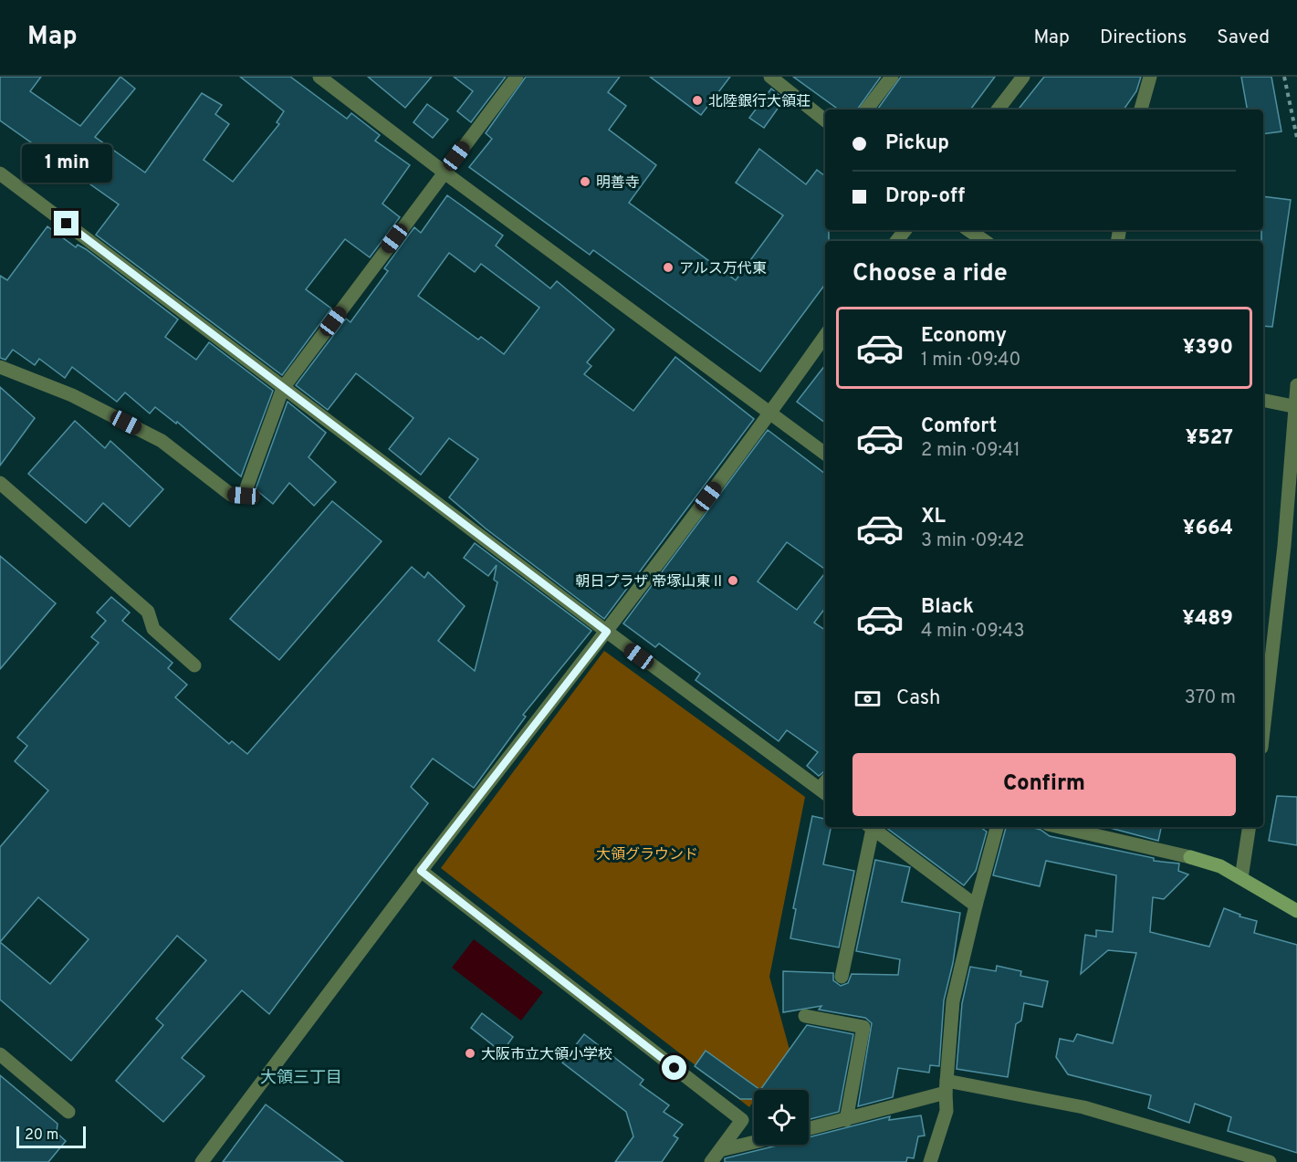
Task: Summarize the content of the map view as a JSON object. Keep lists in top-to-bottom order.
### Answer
{
  "districts": ["大領三丁目"],
  "parks": ["大領グラウンド"],
  "places": [
    "北陸銀行大領荘",
    "明善寺",
    "アルス万代東",
    "朝日プラザ 帝塚山東 II",
    "大阪市立大領小学校"
  ],
  "scale_bar": "20 m",
  "page": {
    "header": "Map",
    "nav": ["Map", "Directions", "Saved"],
    "banner": ["Pickup", "Drop-off"],
    "bubble": "1 min",
    "heading": "Choose a ride",
    "list": [
      {
        "name": "Economy",
        "note": "1 min · 09:40",
        "value": "¥390"
      },
      {
        "name": "Comfort",
        "note": "2 min · 09:41",
        "value": "¥527"
      },
      {
        "name": "XL",
        "note": "3 min · 09:42",
        "value": "¥664"
      },
      {
        "name": "Black",
        "note": "4 min · 09:43",
        "value": "¥489"
      }
    ],
    "pay": ["Cash", "370 m"],
    "buttons": "Confirm",
    "scale": "20 m"
  }
}
